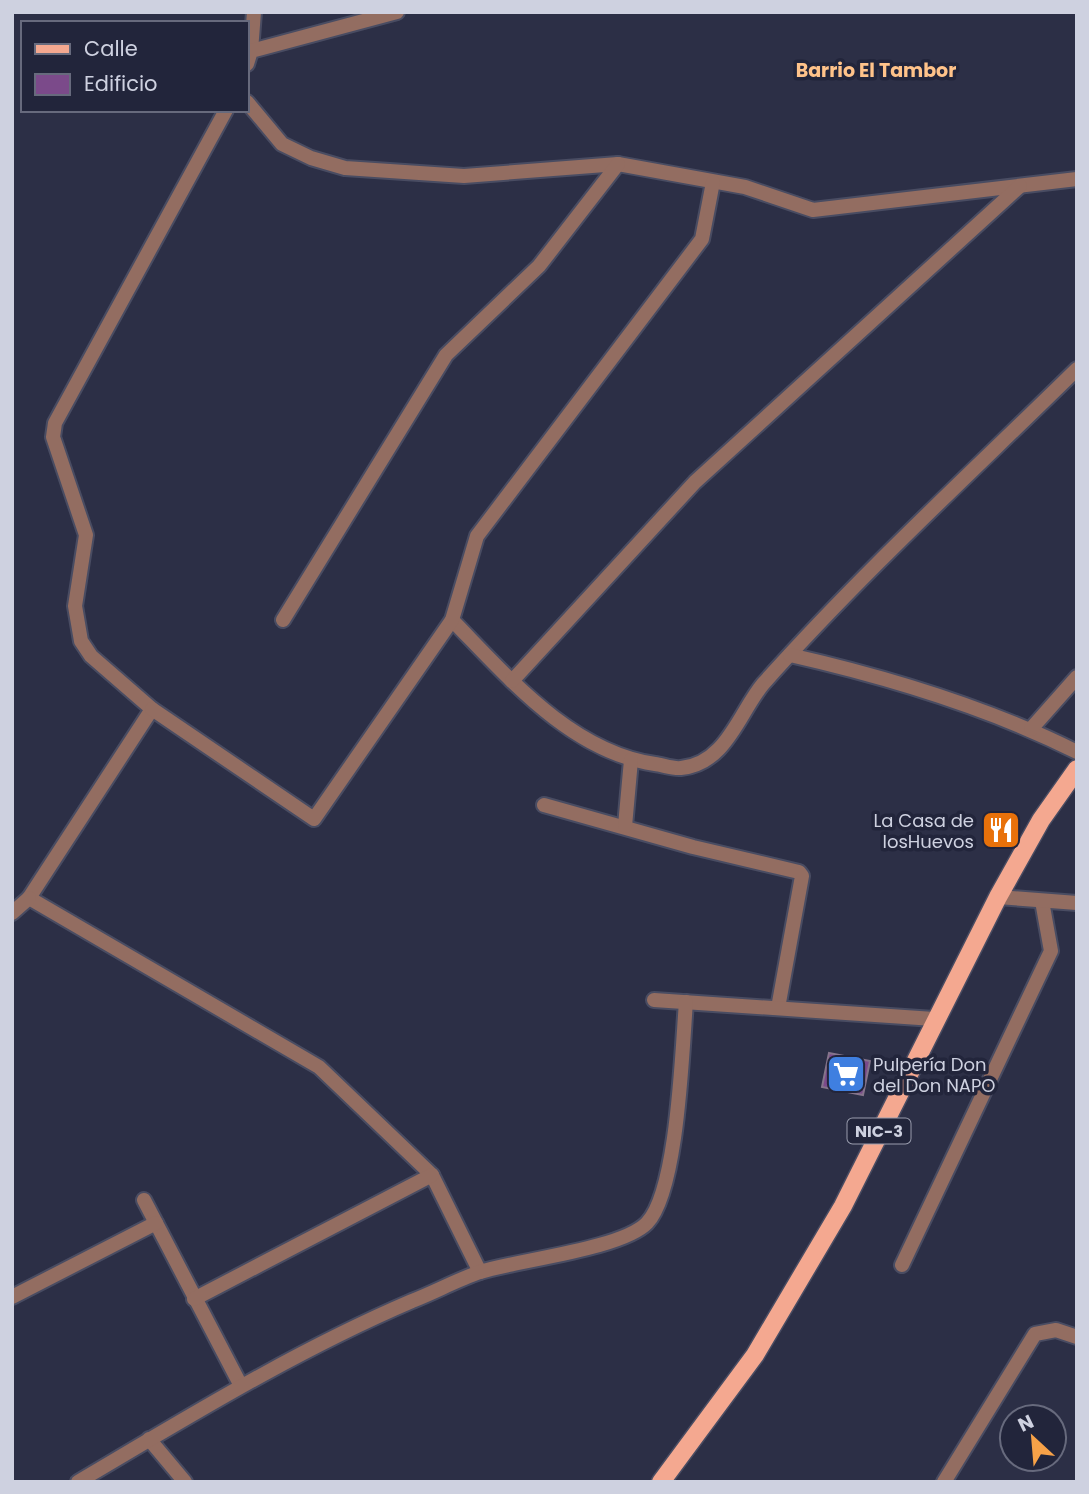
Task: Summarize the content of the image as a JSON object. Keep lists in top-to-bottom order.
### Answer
{
  "streets": {
    "main road": ["NIC-3"]
  },
  "districts": ["Barrio El Tambor"],
  "places": {
    "restaurant": ["La Casa de losHuevos"],
    "supermarket": ["Pulpería Don del Don NAPO"]
  },
  "legend": ["Calle", "Edificio"],
  "north": "top left"
}
